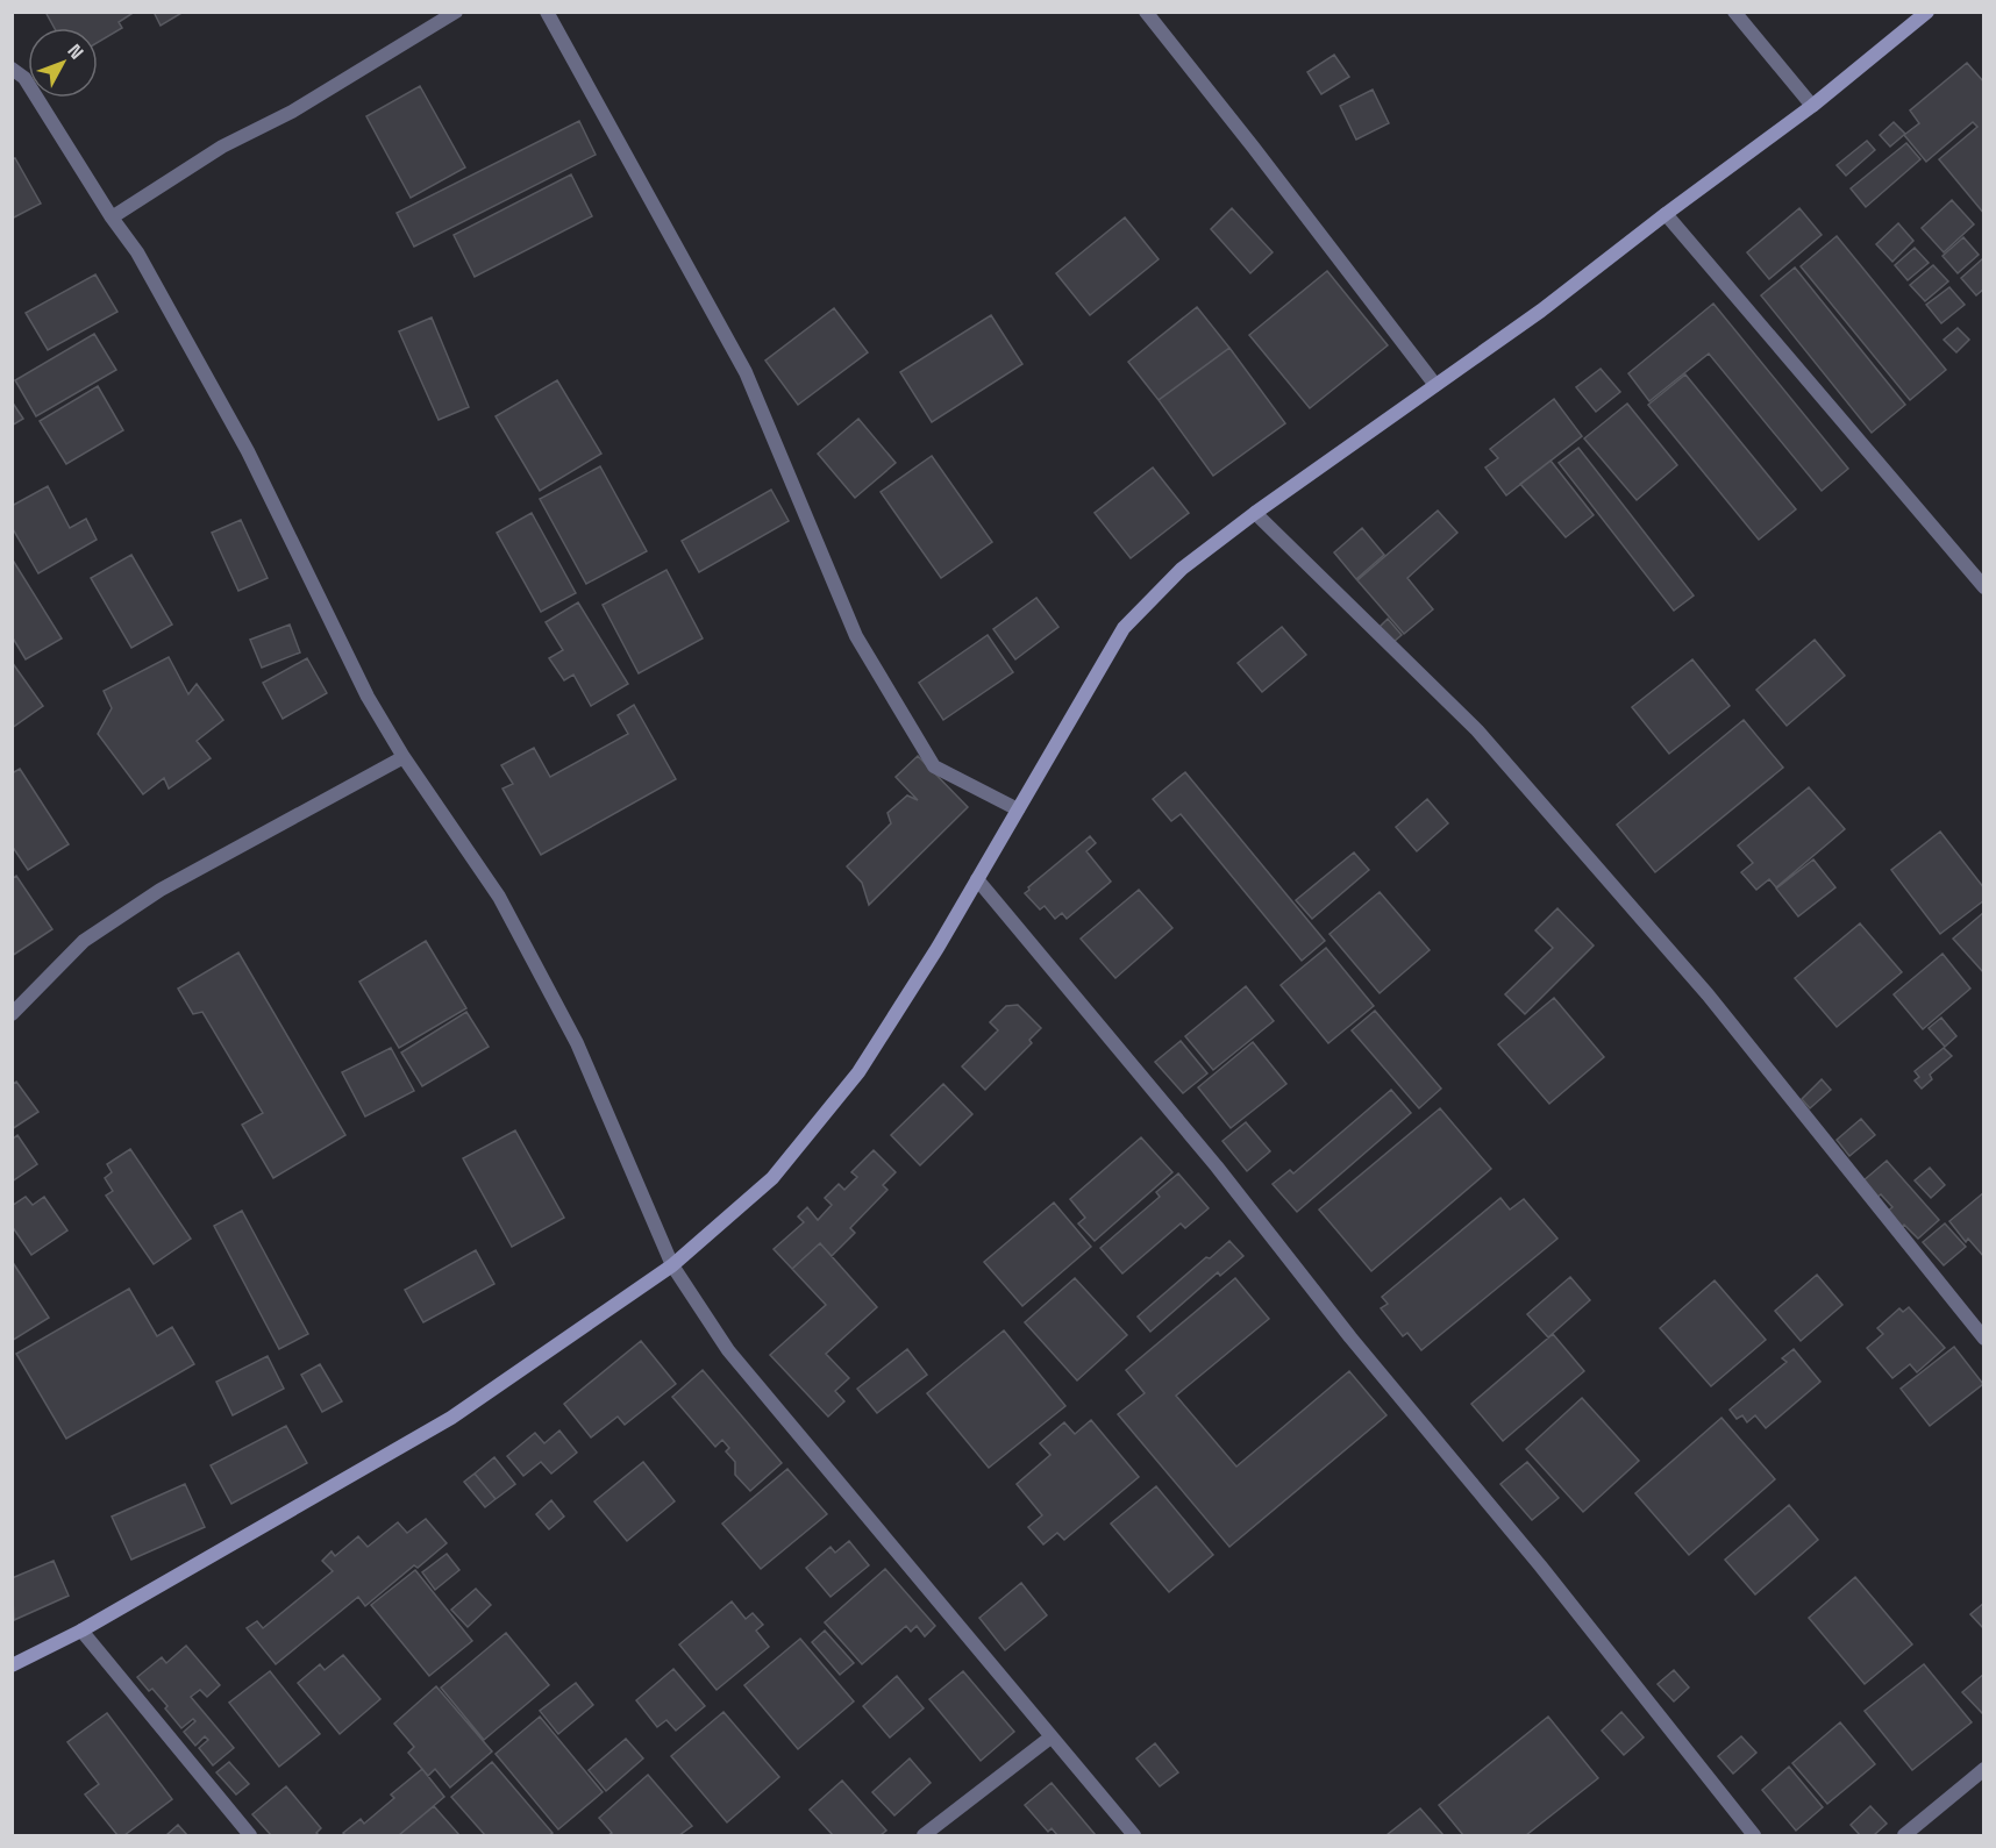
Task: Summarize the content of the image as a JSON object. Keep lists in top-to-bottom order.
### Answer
{
  "north": "top right"
}
